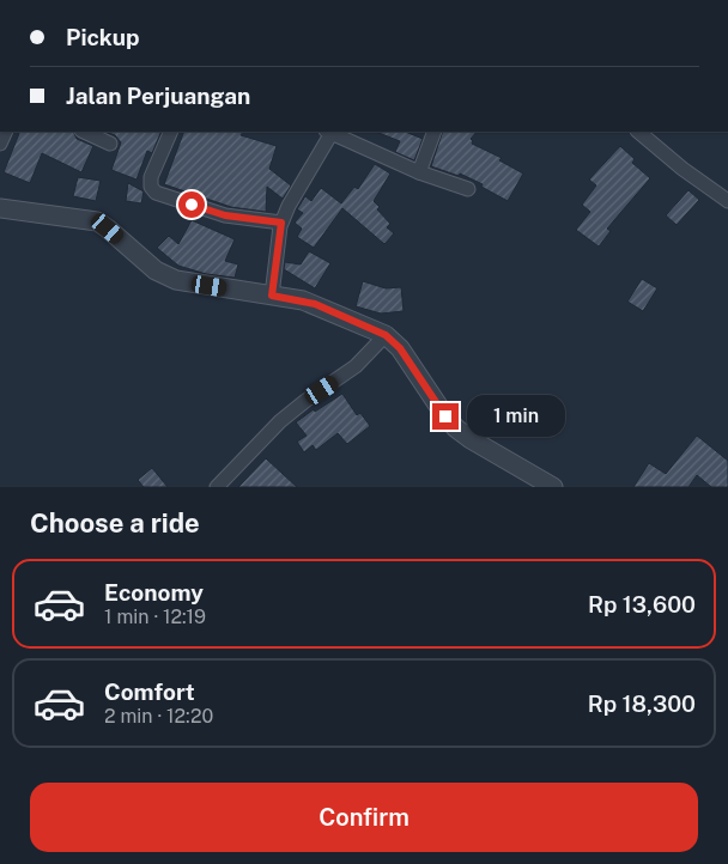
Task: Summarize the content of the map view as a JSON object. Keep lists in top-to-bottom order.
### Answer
{
  "page": {
    "banner": ["Pickup", "Jalan Perjuangan"],
    "bubble": "1 min",
    "heading": "Choose a ride",
    "list": [
      {
        "name": "Economy",
        "note": "1 min · 12:19",
        "value": "Rp 13,600"
      },
      {
        "name": "Comfort",
        "note": "2 min · 12:20",
        "value": "Rp 18,300"
      }
    ],
    "buttons": "Confirm"
  }
}
